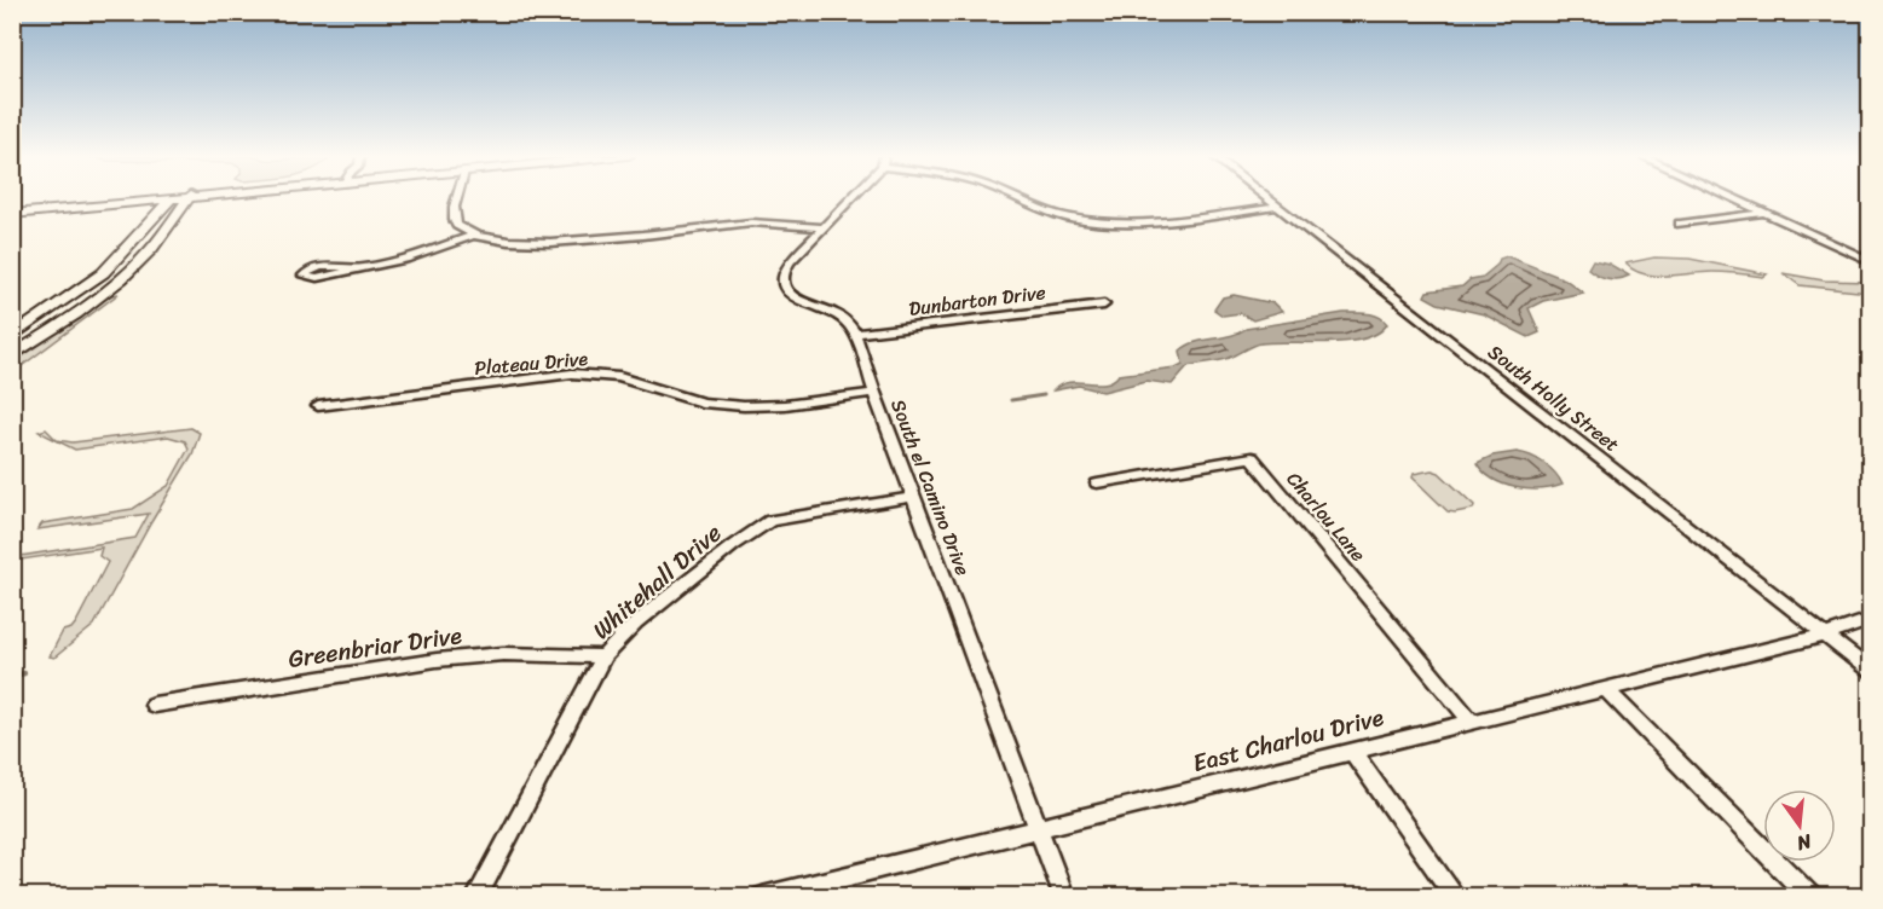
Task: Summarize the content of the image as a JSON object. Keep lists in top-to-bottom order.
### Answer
{
  "streets": {
    "street": [
      "Dunbarton Drive",
      "Plateau Drive",
      "South Holly Street",
      "South el Camino Drive",
      "Charlou Lane",
      "Whitehall Drive",
      "Greenbriar Drive",
      "East Charlou Drive"
    ]
  },
  "crossings": [
    ["Dunbarton Drive", "South el Camino Drive"],
    ["Plateau Drive", "South el Camino Drive"],
    ["South Holly Street", "East Charlou Drive"],
    ["South el Camino Drive", "Whitehall Drive"],
    ["South el Camino Drive", "East Charlou Drive"],
    ["Charlou Lane", "East Charlou Drive"],
    ["Whitehall Drive", "Greenbriar Drive"]
  ],
  "north": "bottom"
}
